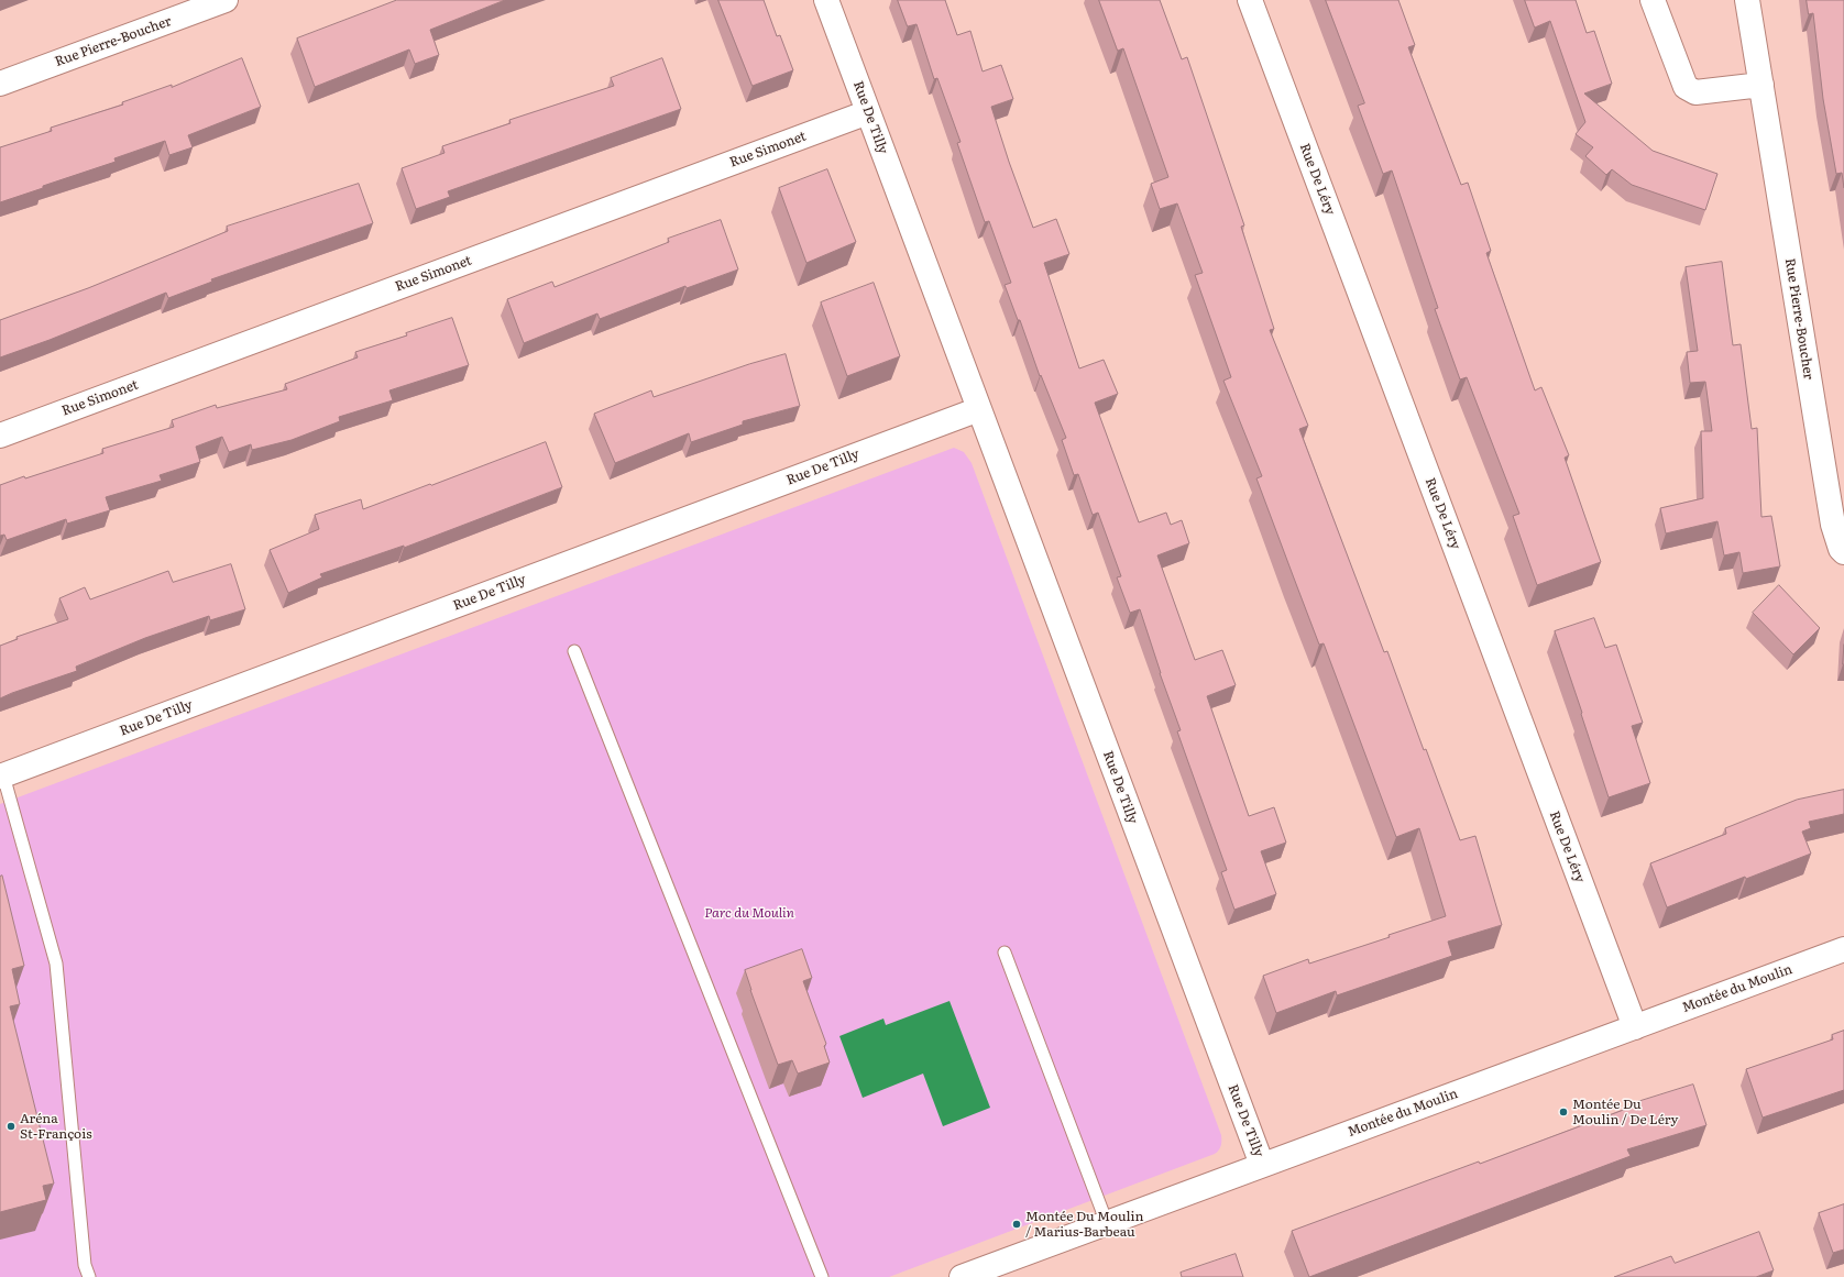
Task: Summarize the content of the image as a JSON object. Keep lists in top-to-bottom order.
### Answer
{
  "streets": {
    "street": [
      "Rue Pierre-Boucher",
      "Rue De Tilly",
      "Rue Simonet",
      "Rue De Léry",
      "Montée du Moulin"
    ]
  },
  "crossings": [
    ["Rue De Tilly", "Rue Simonet"],
    ["Rue De Tilly", "Montée du Moulin"],
    ["Rue De Léry", "Montée du Moulin"]
  ],
  "parks": ["Parc du Moulin"],
  "places": ["Montée Du Moulin / De Léry", "Aréna St-François", "Montée Du Moulin / Marius-Barbeau"]
}
